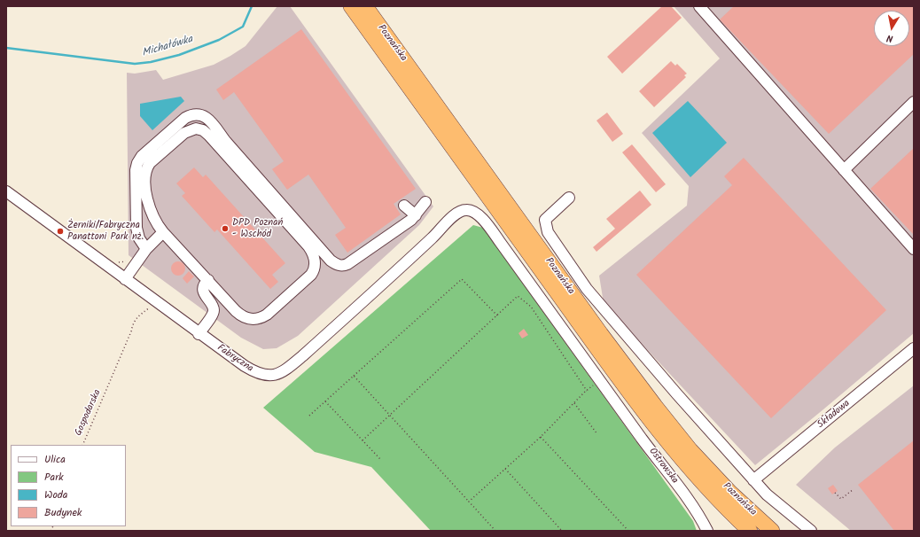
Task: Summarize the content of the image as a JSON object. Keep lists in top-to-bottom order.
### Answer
{
  "streets": {
    "highway": ["Poznańska"],
    "street": ["Fabryczna", "Składowa", "Ostrowska"],
    "path": ["Gospodarska"]
  },
  "crossings": [
    ["Fabryczna", "Gospodarska"],
    ["Fabryczna", "Ostrowska"]
  ],
  "water": ["Michałówka"],
  "places": ["DPD Poznań - Wschód", "Żerniki/Fabryczna Panattoni Park nż."],
  "legend": [
    "Ulica",
    "Park",
    "Woda",
    "Budynek"
  ],
  "north": "bottom"
}
